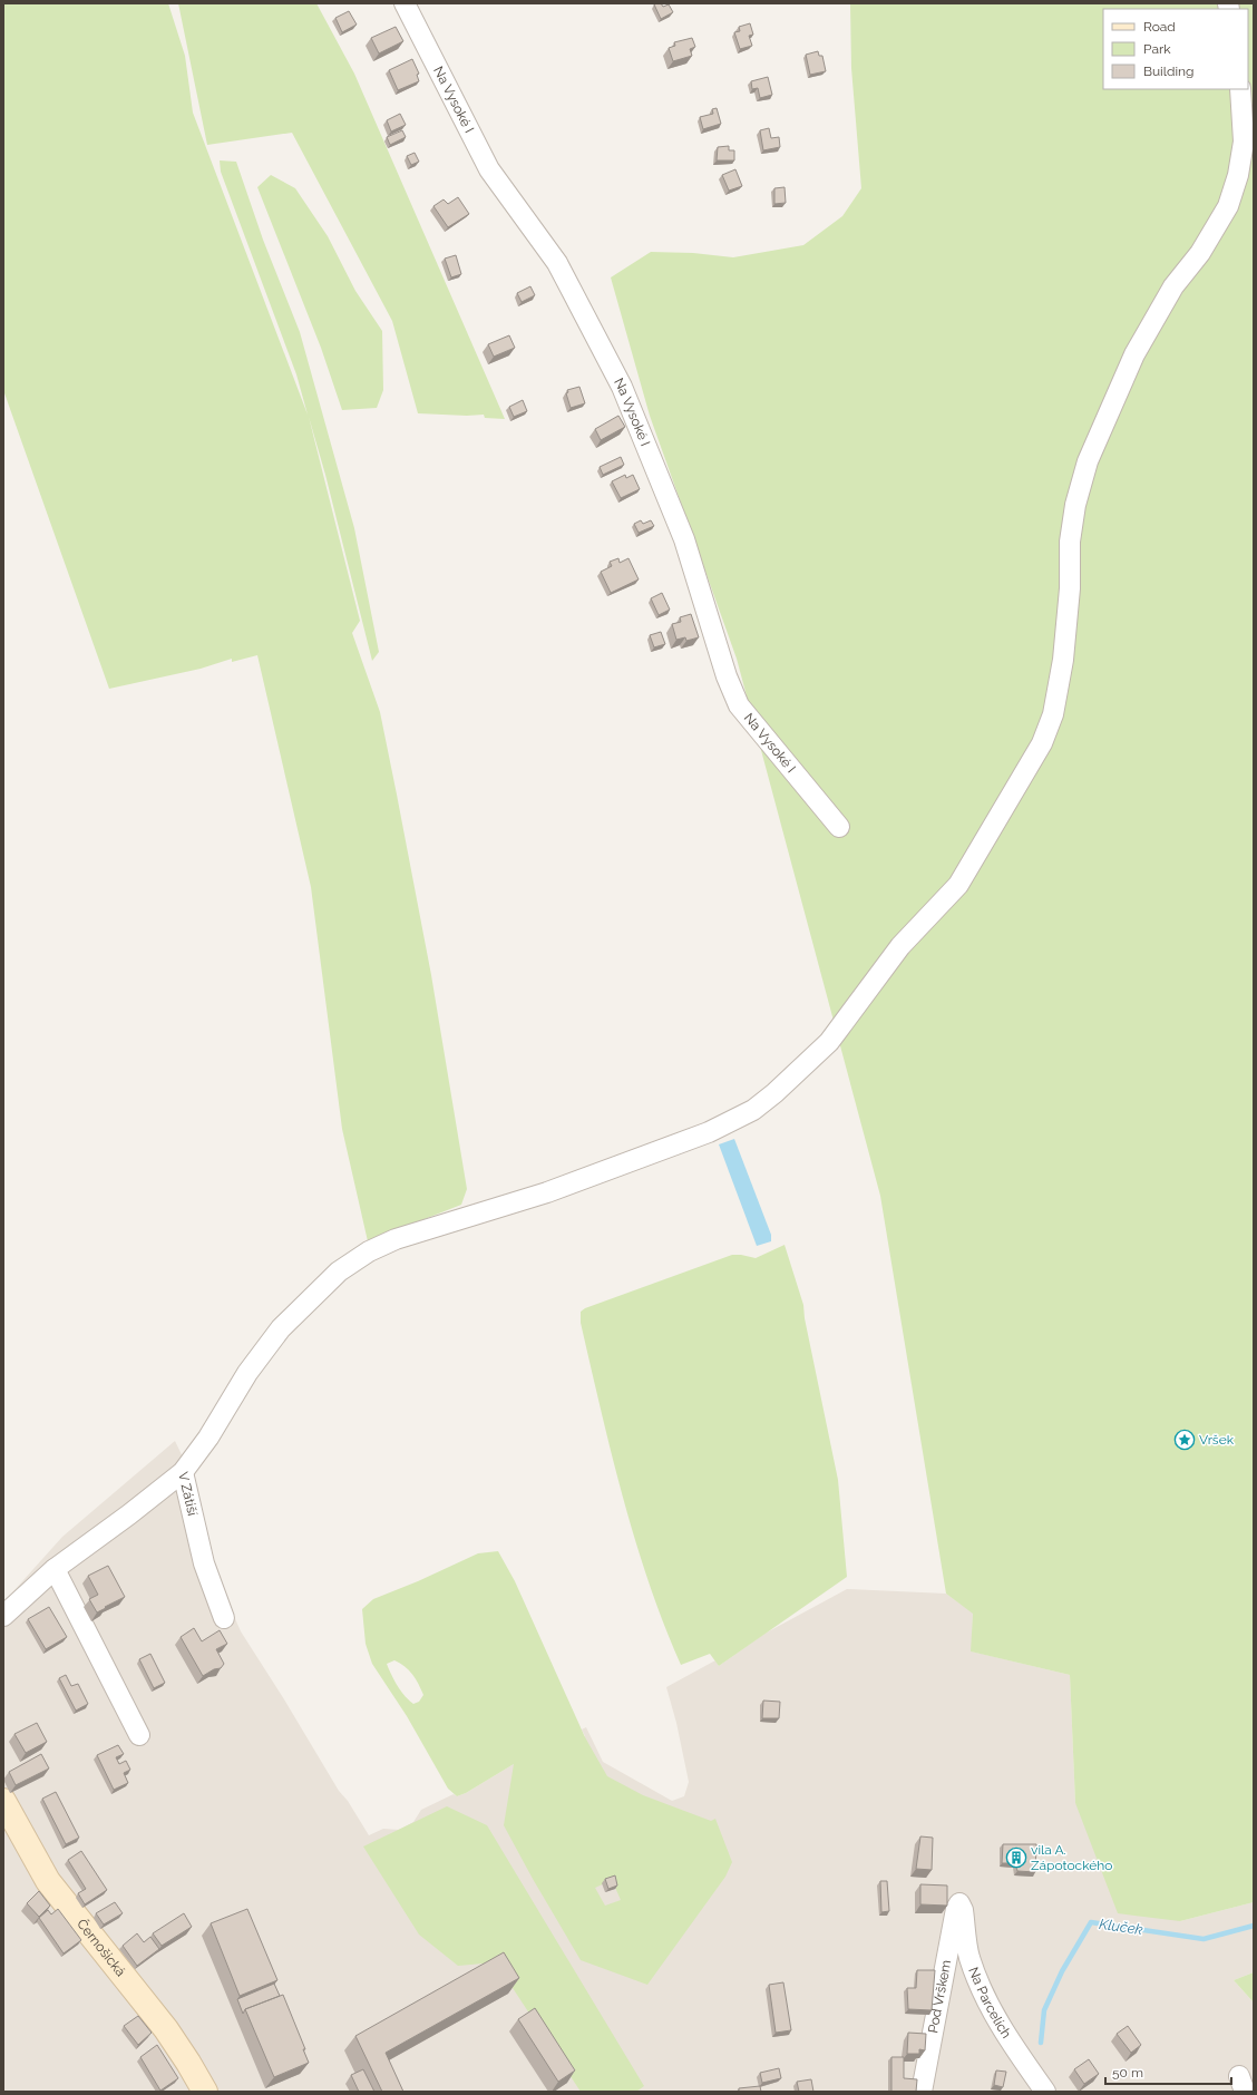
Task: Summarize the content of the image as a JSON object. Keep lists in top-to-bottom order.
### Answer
{
  "streets": {
    "street": [
      "Na Vysoké I",
      "V Zátiší",
      "Černošická",
      "Pod Vrškem",
      "Na Parcelích"
    ]
  },
  "crossings": [
    ["Pod Vrškem", "Na Parcelích"]
  ],
  "water": ["Kluček"],
  "places": {
    "place": ["Vršek"],
    "building": ["vila A. Zápotockého"]
  },
  "legend": ["Road", "Park", "Building"],
  "scale_bar": "50 m"
}
